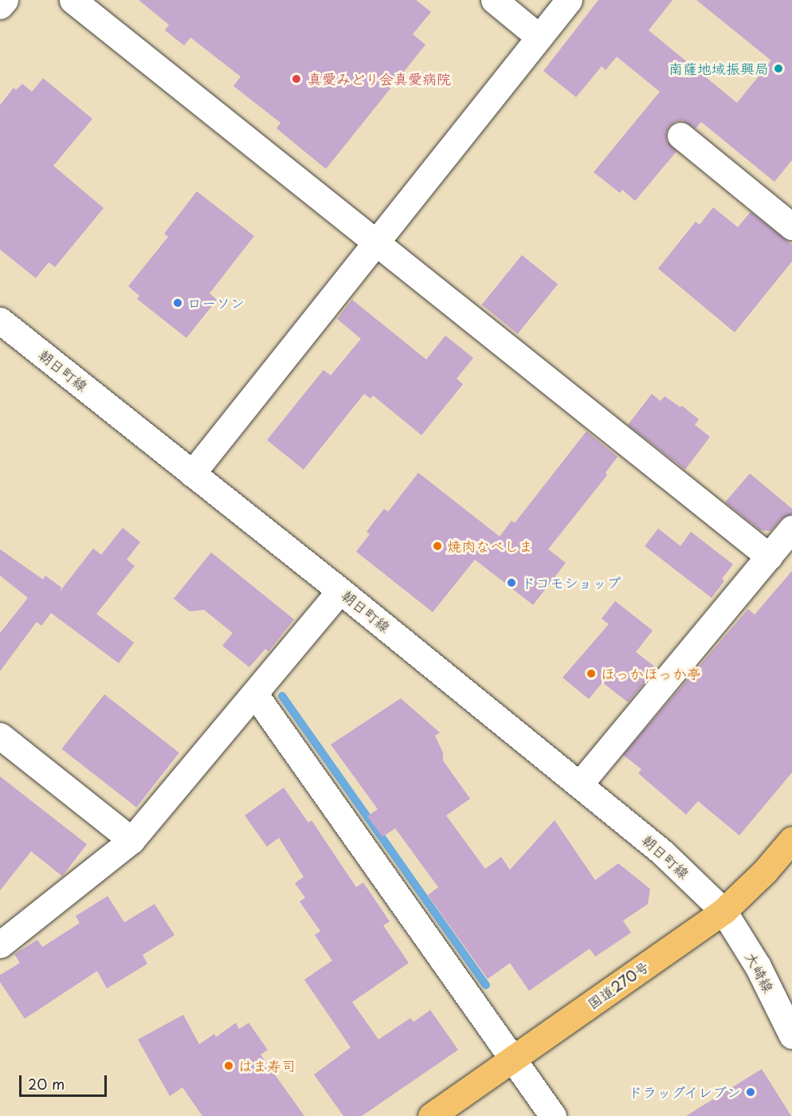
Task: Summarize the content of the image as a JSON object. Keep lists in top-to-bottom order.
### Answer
{
  "streets": {
    "highway": ["国道270号"],
    "street": ["朝日町線", "大崎線"]
  },
  "crossings": [
    ["朝日町線", "大崎線"],
    ["朝日町線", "国道270号"],
    ["大崎線", "国道270号"]
  ],
  "places": [
    "南薩地域振興局",
    "真愛みどり会真愛病院",
    "ローソン",
    "焼肉なべしま",
    "ドコモショップ",
    "ほっかほっか亭",
    "はま寿司",
    "ドラッグイレブン"
  ],
  "scale_bar": "20 m"
}
